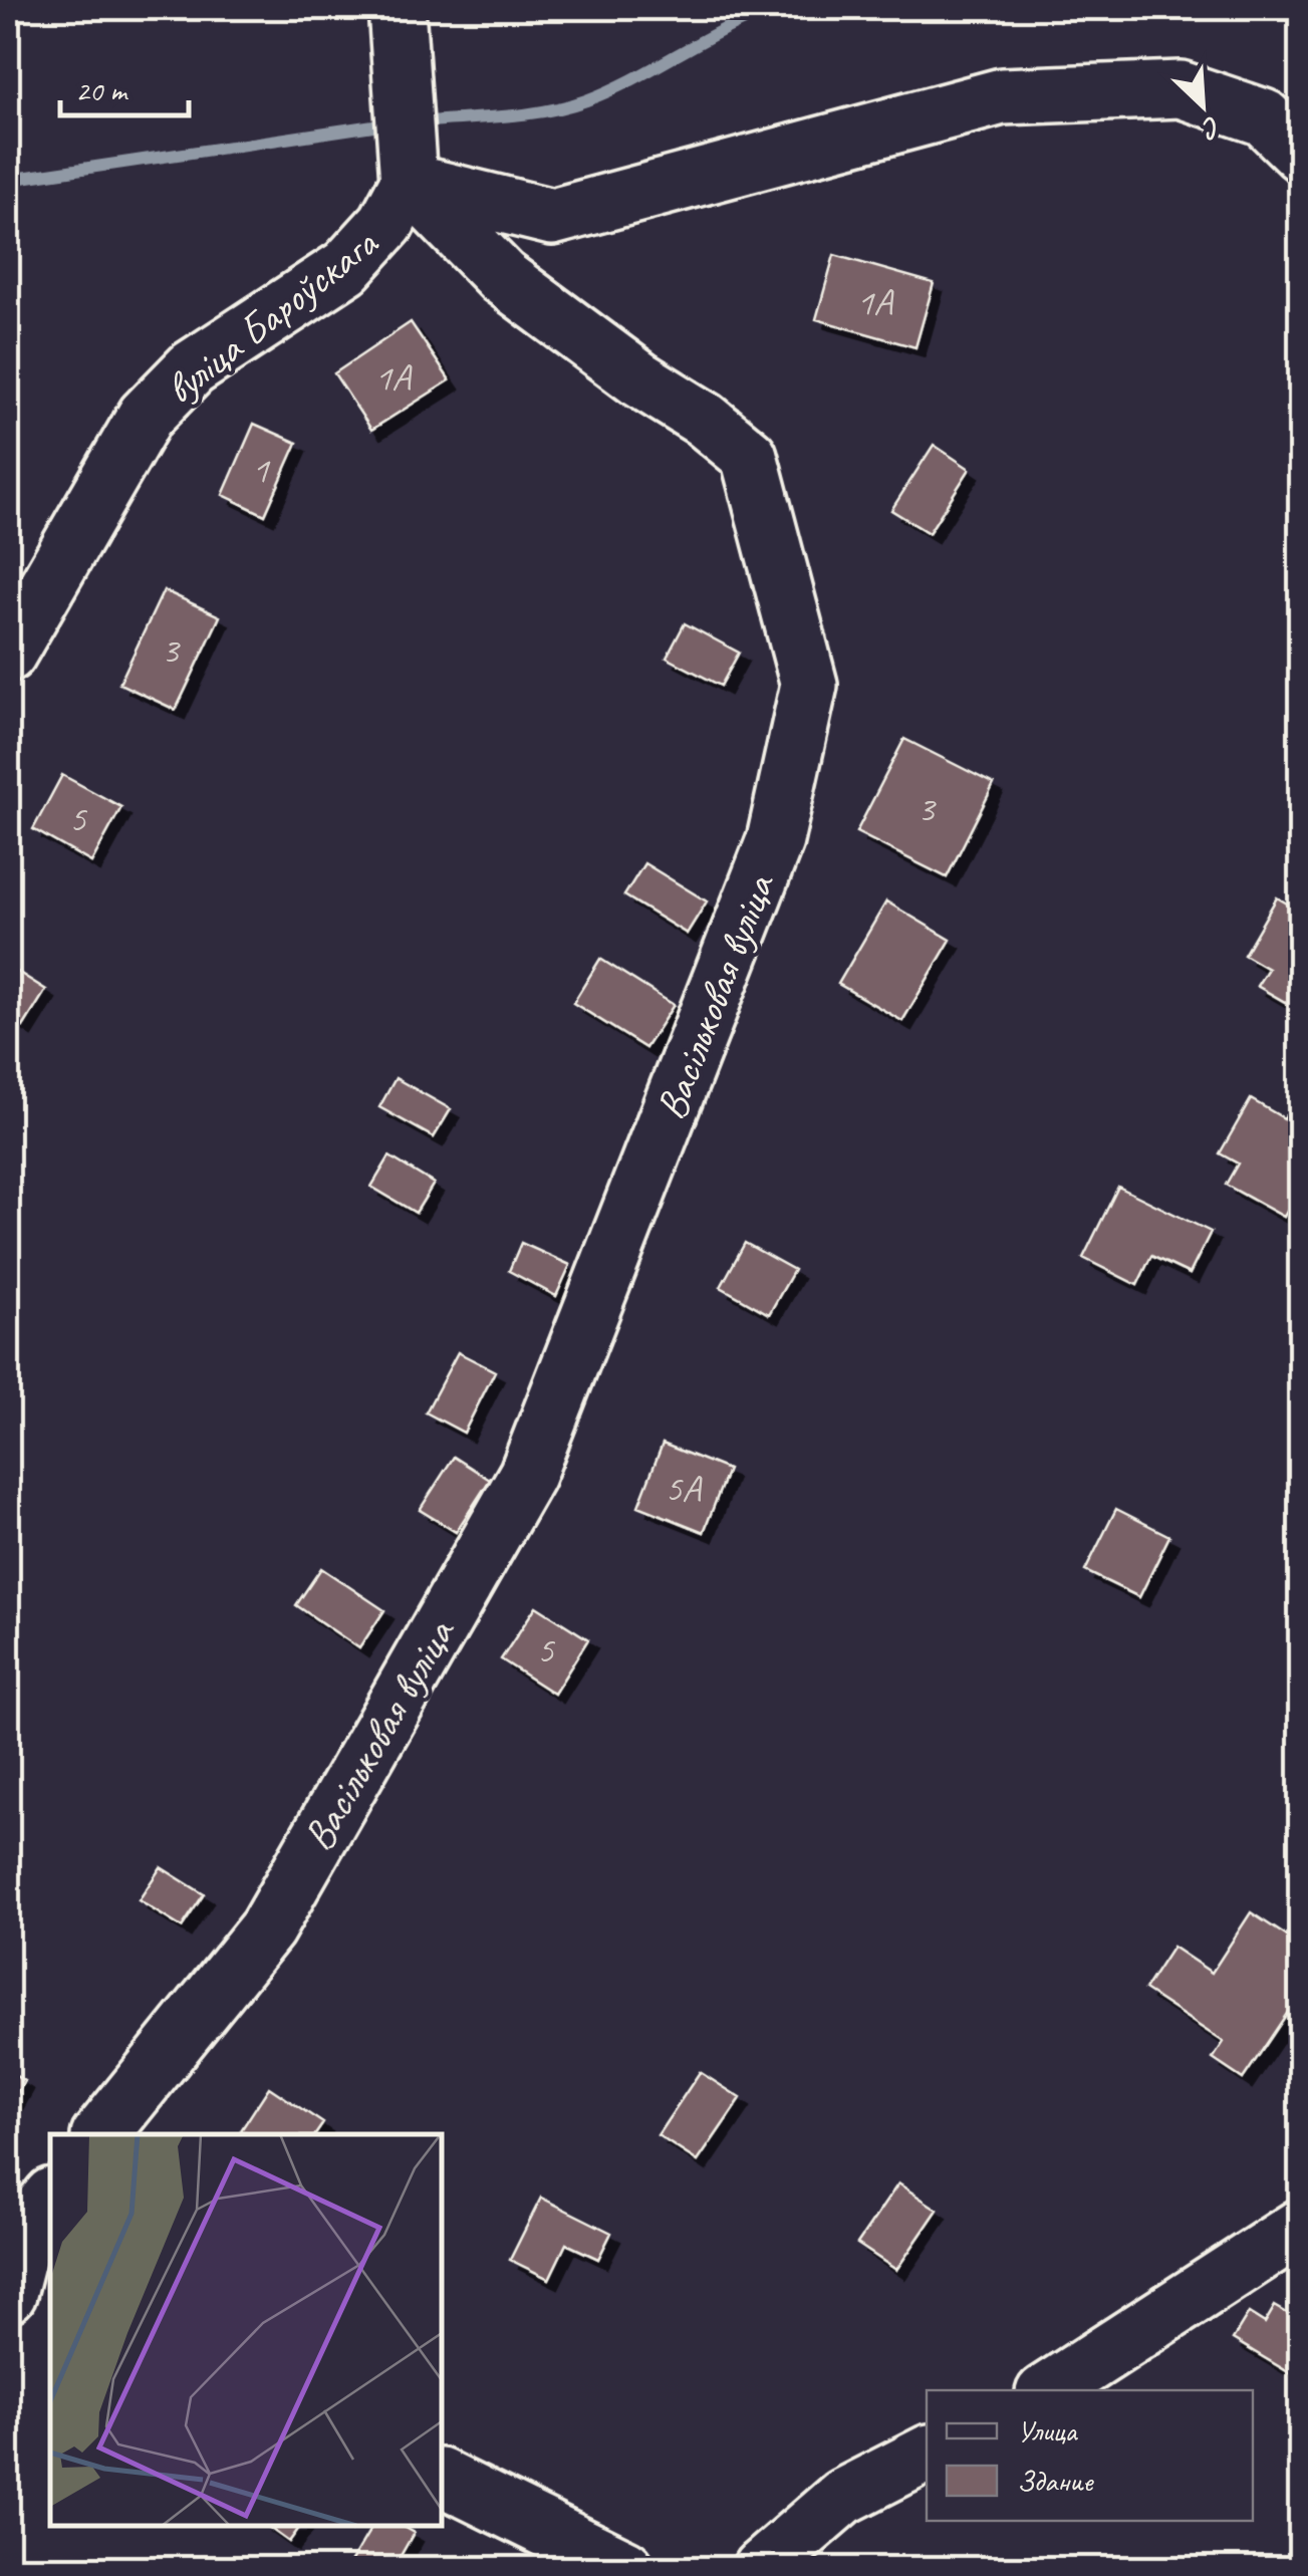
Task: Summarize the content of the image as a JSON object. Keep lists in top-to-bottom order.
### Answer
{
  "streets": {
    "street": ["вуліца Бароўскага", "Васільковая вуліца"]
  },
  "crossings": [
    ["вуліца Бароўскага", "Васільковая вуліца"]
  ],
  "house_numbers": [
    "1А",
    "1А",
    "1",
    "3",
    "3",
    "5",
    "5А",
    "5"
  ],
  "legend": ["Улица", "Здание"],
  "scale_bar": "20 m",
  "north": "bottom right"
}
